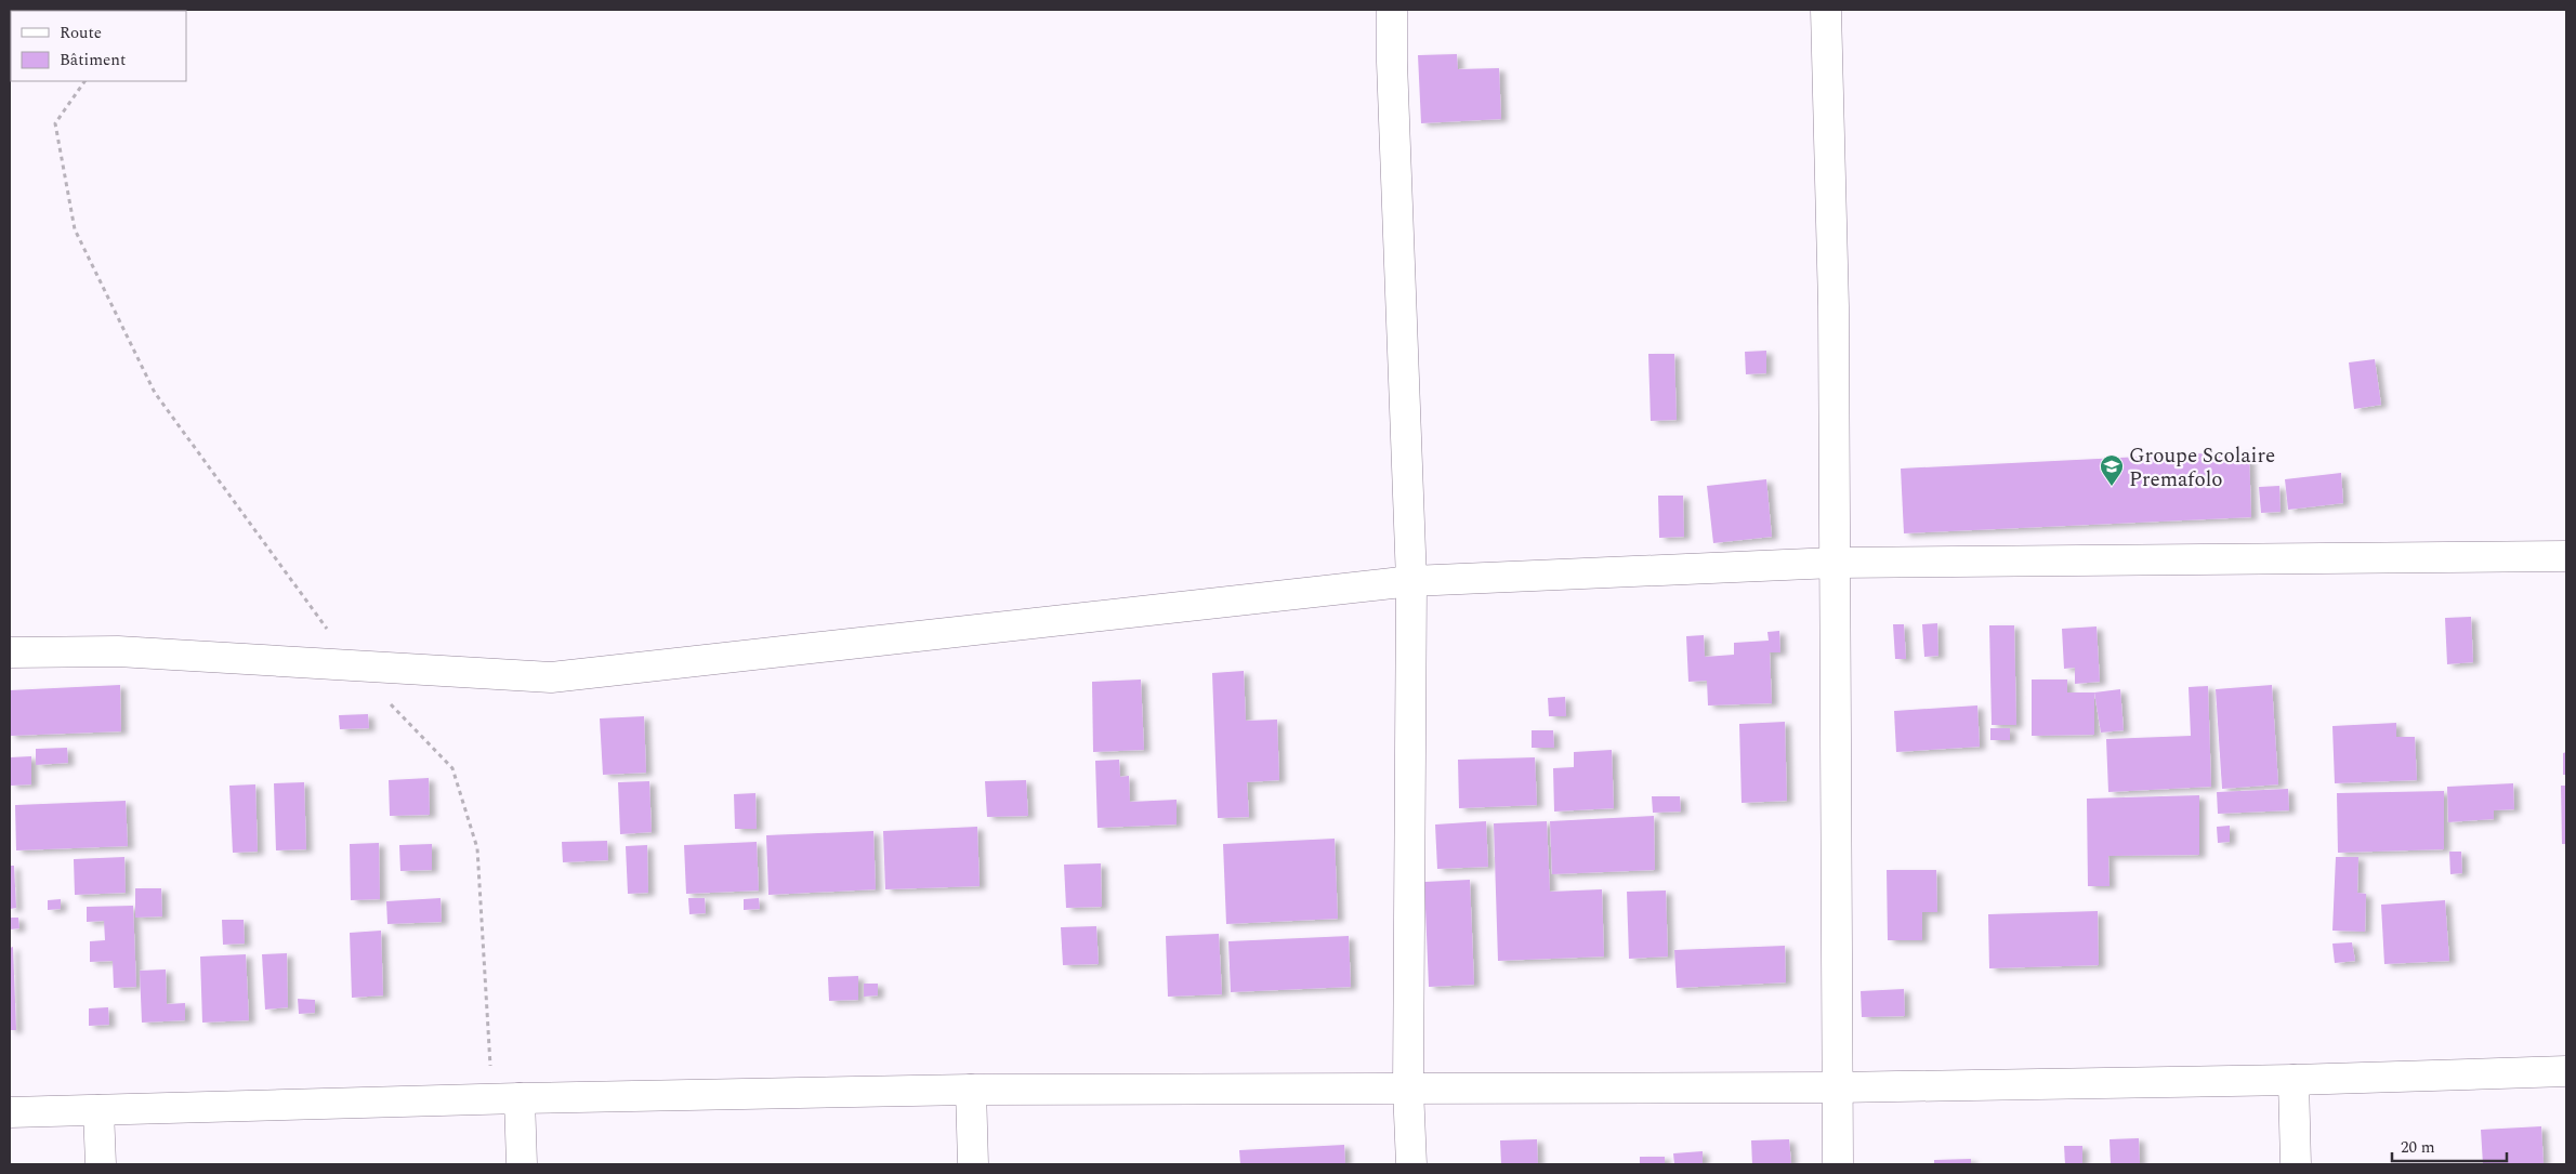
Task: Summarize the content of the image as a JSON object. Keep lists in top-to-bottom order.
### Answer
{
  "places": {
    "school or university": ["Groupe Scolaire Premafolo"]
  },
  "legend": ["Route", "Bâtiment"],
  "scale_bar": "20 m"
}
